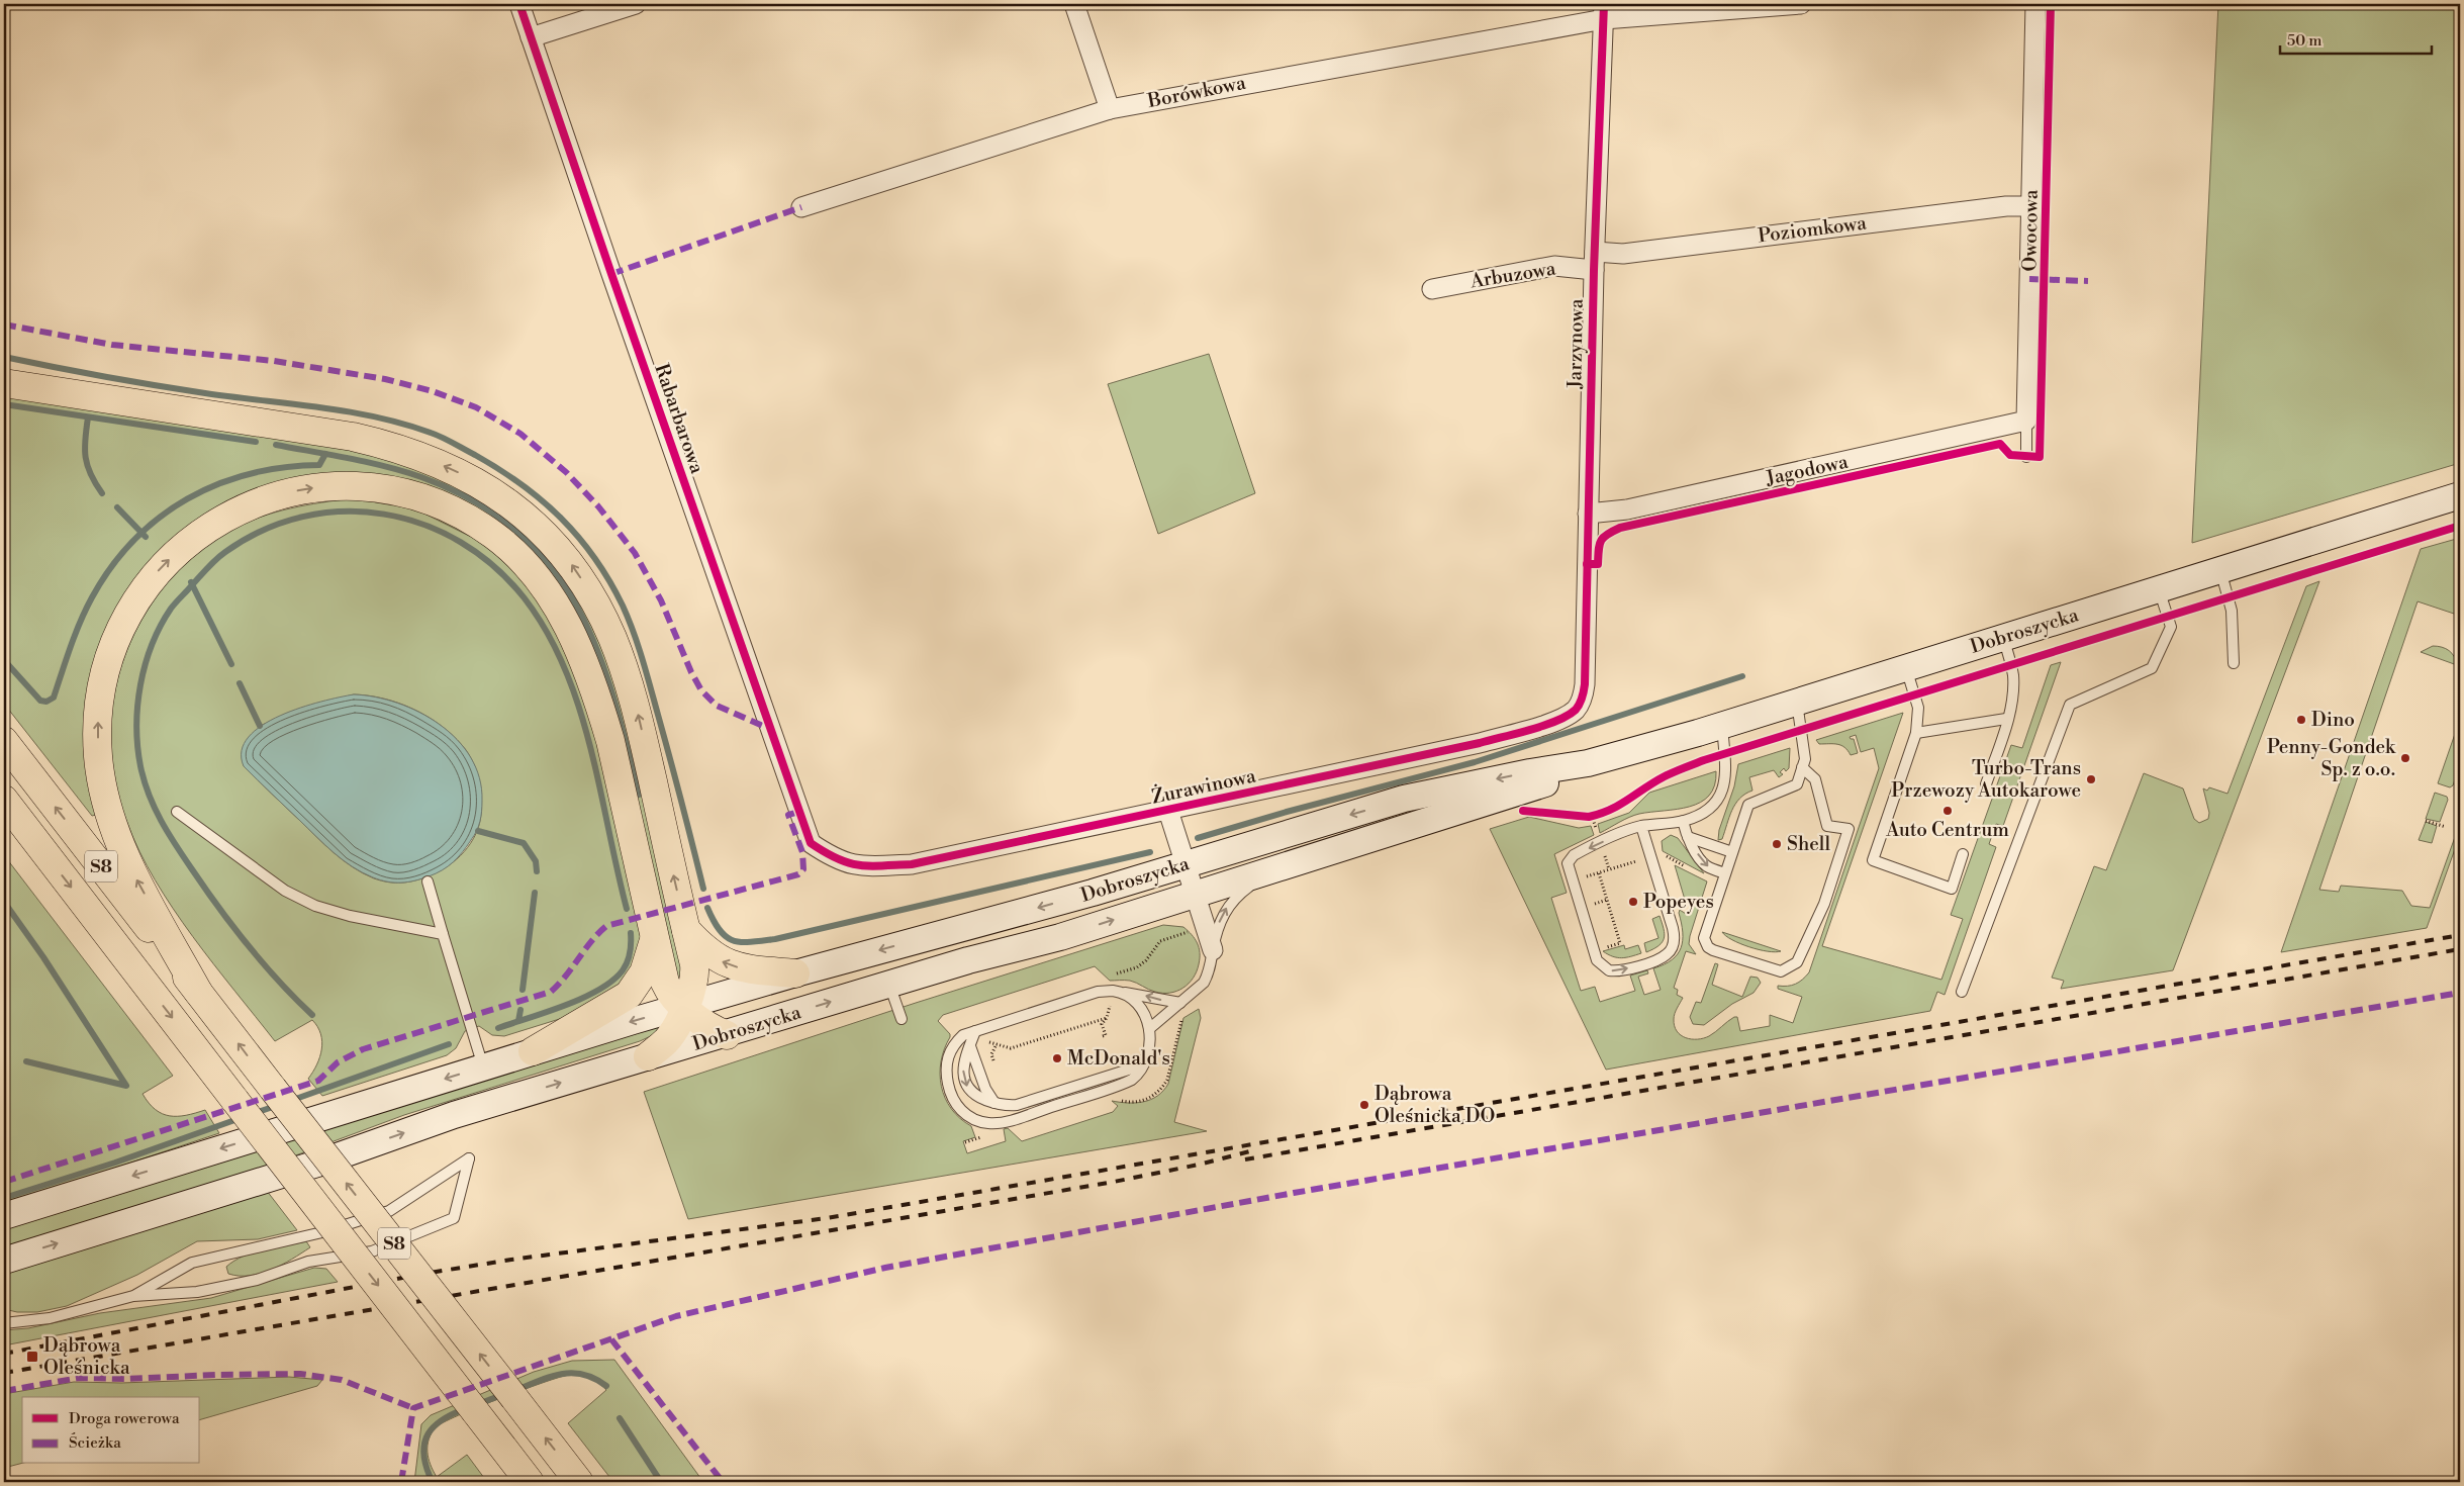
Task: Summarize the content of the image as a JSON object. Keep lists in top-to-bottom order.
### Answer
{
  "streets": {
    "highway": ["S8"],
    "main road": ["Dobroszycka"],
    "street": [
      "Borówkowa",
      "Poziomkowa",
      "Owocowa",
      "Arbuzowa",
      "Jarzynowa",
      "Rabarbarowa",
      "Jagodowa",
      "Żurawinowa"
    ]
  },
  "crossings": [
    ["Borówkowa", "Jarzynowa"],
    ["Poziomkowa", "Owocowa"],
    ["Poziomkowa", "Arbuzowa"],
    ["Poziomkowa", "Jarzynowa"],
    ["Owocowa", "Jagodowa"],
    ["Arbuzowa", "Jarzynowa"],
    ["Jarzynowa", "Jagodowa"],
    ["Jarzynowa", "Żurawinowa"],
    ["Rabarbarowa", "Żurawinowa"],
    ["Dobroszycka", "Żurawinowa"]
  ],
  "places": {
    "other": [
      "Dino",
      "Penny-Gondek Sp. z o.o.",
      "Turbo-Trans Przewozy Autokarowe",
      "Auto Centrum",
      "Shell",
      "Popeyes",
      "McDonald's",
      "Dąbrowa Oleśnicka DO"
    ],
    "transit": ["Dąbrowa Oleśnicka"]
  },
  "legend": ["Droga rowerowa", "Ścieżka"],
  "scale_bar": "50 m"
}
